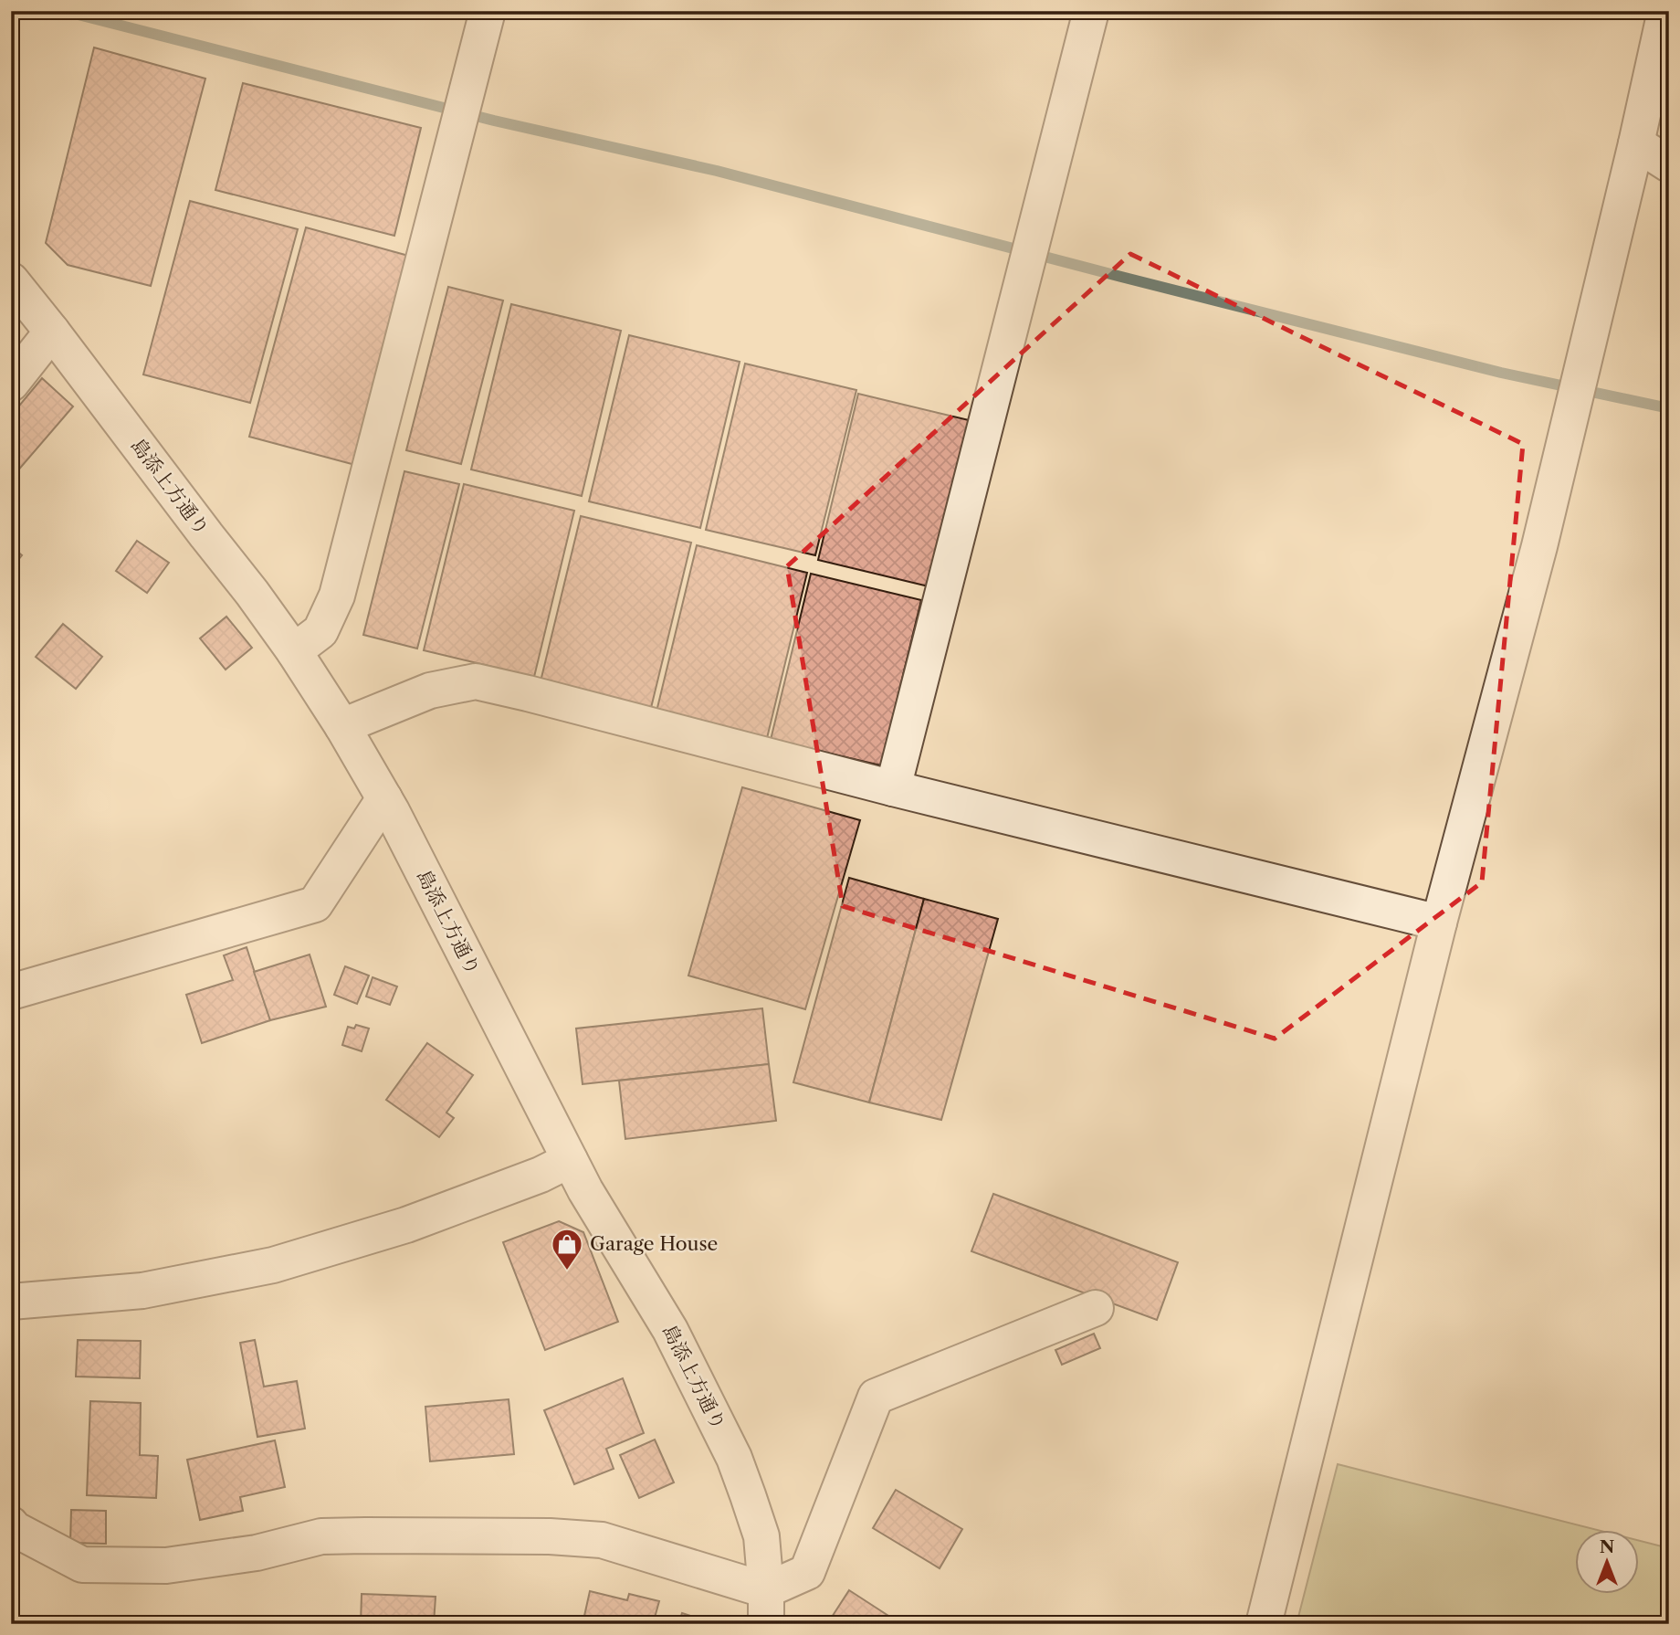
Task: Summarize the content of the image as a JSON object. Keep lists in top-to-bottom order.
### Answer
{
  "streets": {
    "street": ["島添上方通り"]
  },
  "places": {
    "shop": ["Garage House"]
  },
  "north": "top"
}
